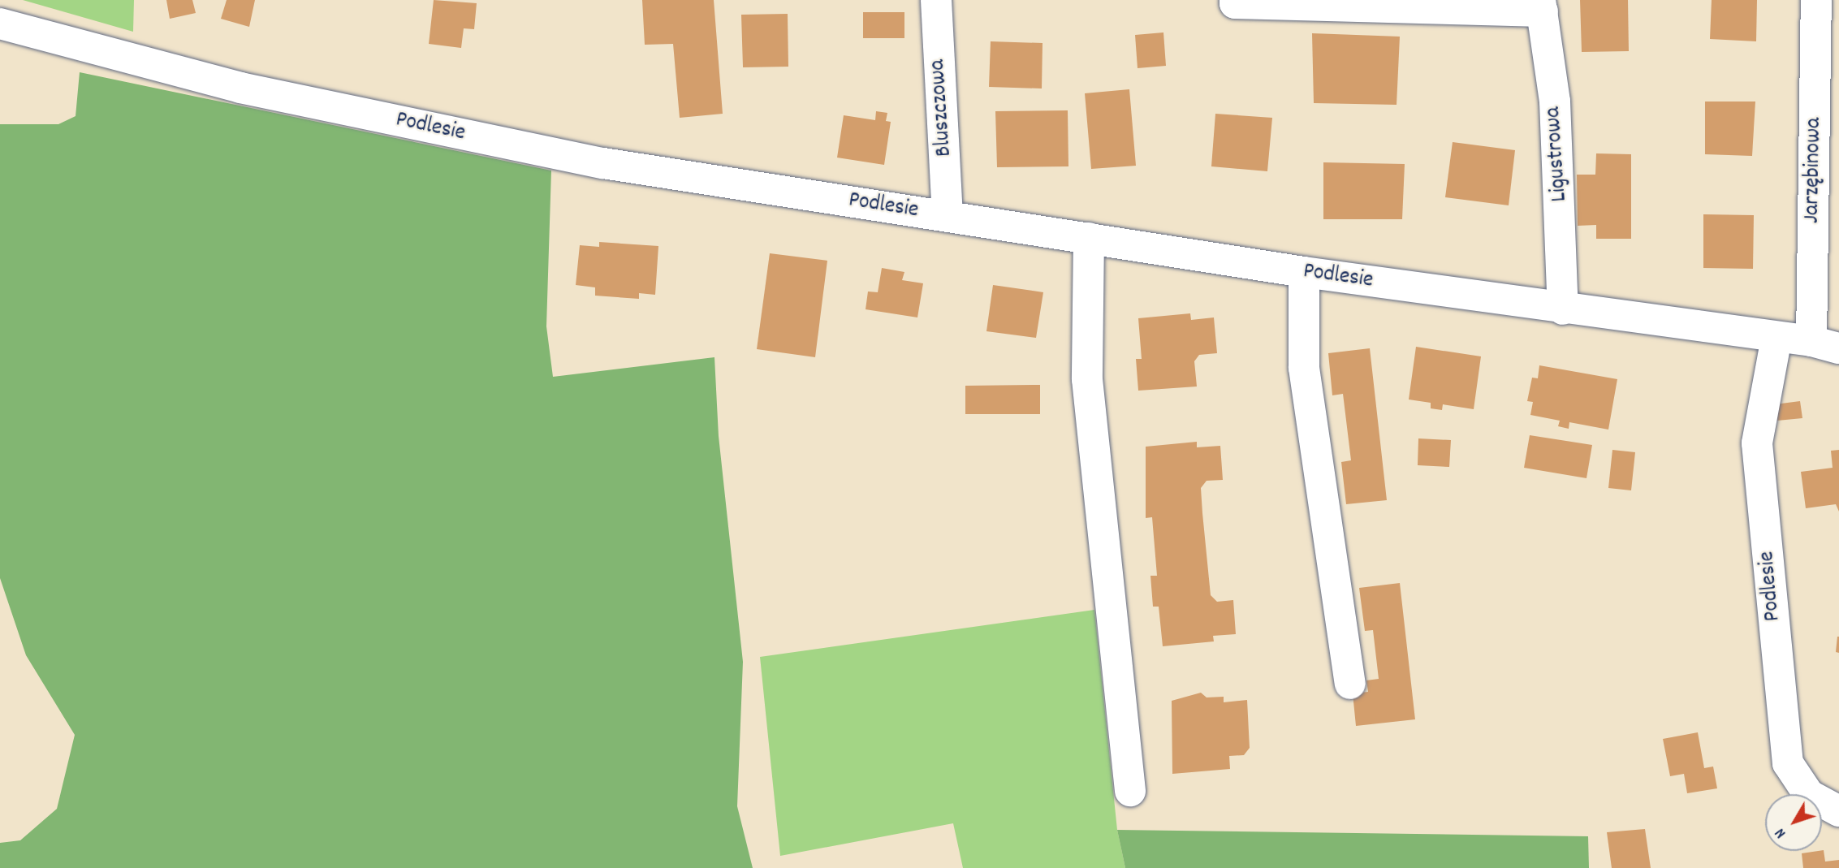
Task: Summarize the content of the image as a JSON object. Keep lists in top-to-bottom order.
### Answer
{
  "streets": {
    "street": [
      "Bluszczowa",
      "Podlesie",
      "Ligustrowa",
      "Jarzębinowa"
    ]
  },
  "crossings": [
    ["Bluszczowa", "Podlesie"],
    ["Podlesie", "Ligustrowa"],
    ["Podlesie", "Jarzębinowa"]
  ],
  "north": "bottom left"
}
